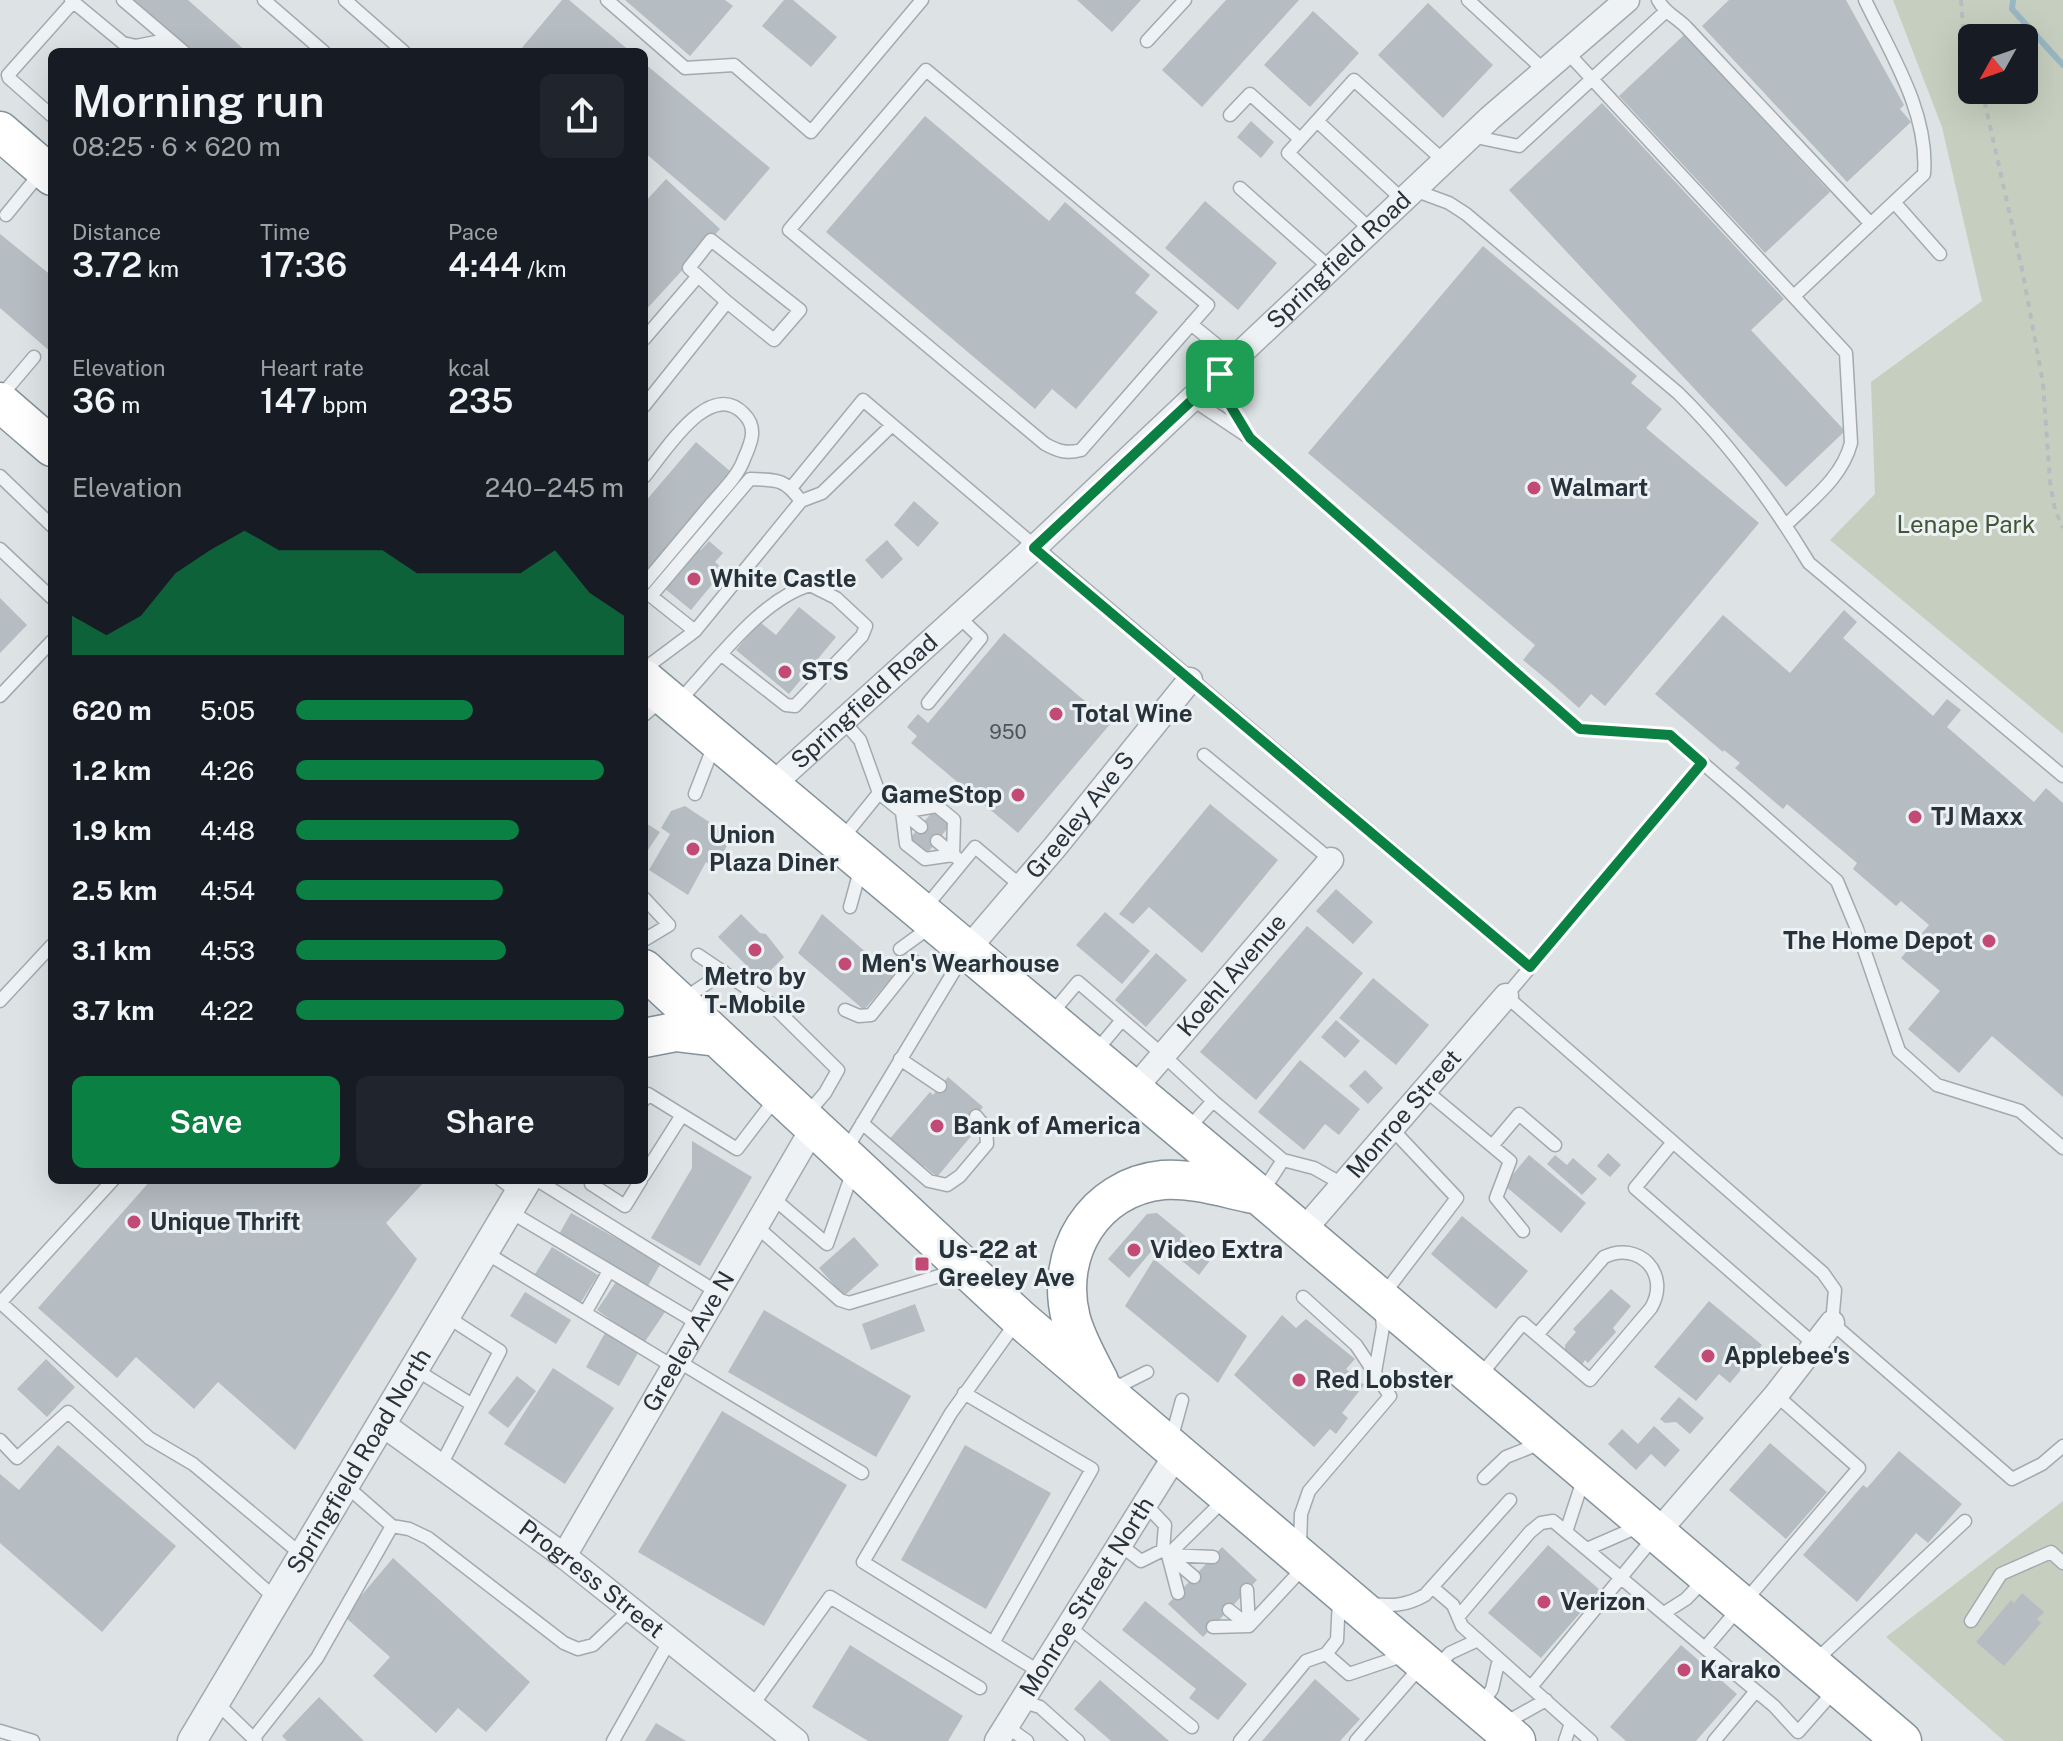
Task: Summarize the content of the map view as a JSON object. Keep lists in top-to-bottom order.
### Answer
{
  "streets": {
    "street": [
      "Springfield Road",
      "Greeley Ave S",
      "Koehl Avenue",
      "Monroe Street",
      "Greeley Ave N",
      "Springfield Road North",
      "Progress Street",
      "Monroe Street North"
    ]
  },
  "crossings": [
    ["Greeley Ave N", "Progress Street"],
    ["Springfield Road North", "Progress Street"]
  ],
  "parks": ["Lenape Park"],
  "places": {
    "other": [
      "Walmart",
      "White Castle",
      "STS",
      "Total Wine",
      "GameStop",
      "TJ Maxx",
      "Union Plaza Diner",
      "The Home Depot",
      "Metro by T-Mobile",
      "Men's Wearhouse",
      "Bank of America",
      "Unique Thrift",
      "Video Extra",
      "Applebee's",
      "Red Lobster",
      "Verizon",
      "Karako"
    ],
    "transit": ["Us-22 at Greeley Ave"]
  },
  "house_numbers": ["950"],
  "north": "bottom left",
  "page": {
    "heading": ["Morning run", "08:25 · 6 × 620 m"],
    "stats": [
      ["Distance", "3.72 km"],
      ["Time", "17:36"],
      ["Pace", "4:44 /km"],
      ["Elevation", "36 m"],
      ["Heart rate", "147 bpm"],
      ["kcal", "235"]
    ],
    "chart": ["Elevation", "240–245 m"],
    "list": [
      {
        "name": "620 m",
        "note": "5:05"
      },
      {
        "name": "1.2 km",
        "note": "4:26"
      },
      {
        "name": "1.9 km",
        "note": "4:48"
      },
      {
        "name": "2.5 km",
        "note": "4:54"
      },
      {
        "name": "3.1 km",
        "note": "4:53"
      },
      {
        "name": "3.7 km",
        "note": "4:22"
      }
    ],
    "buttons": ["Save", "Share"]
  }
}
